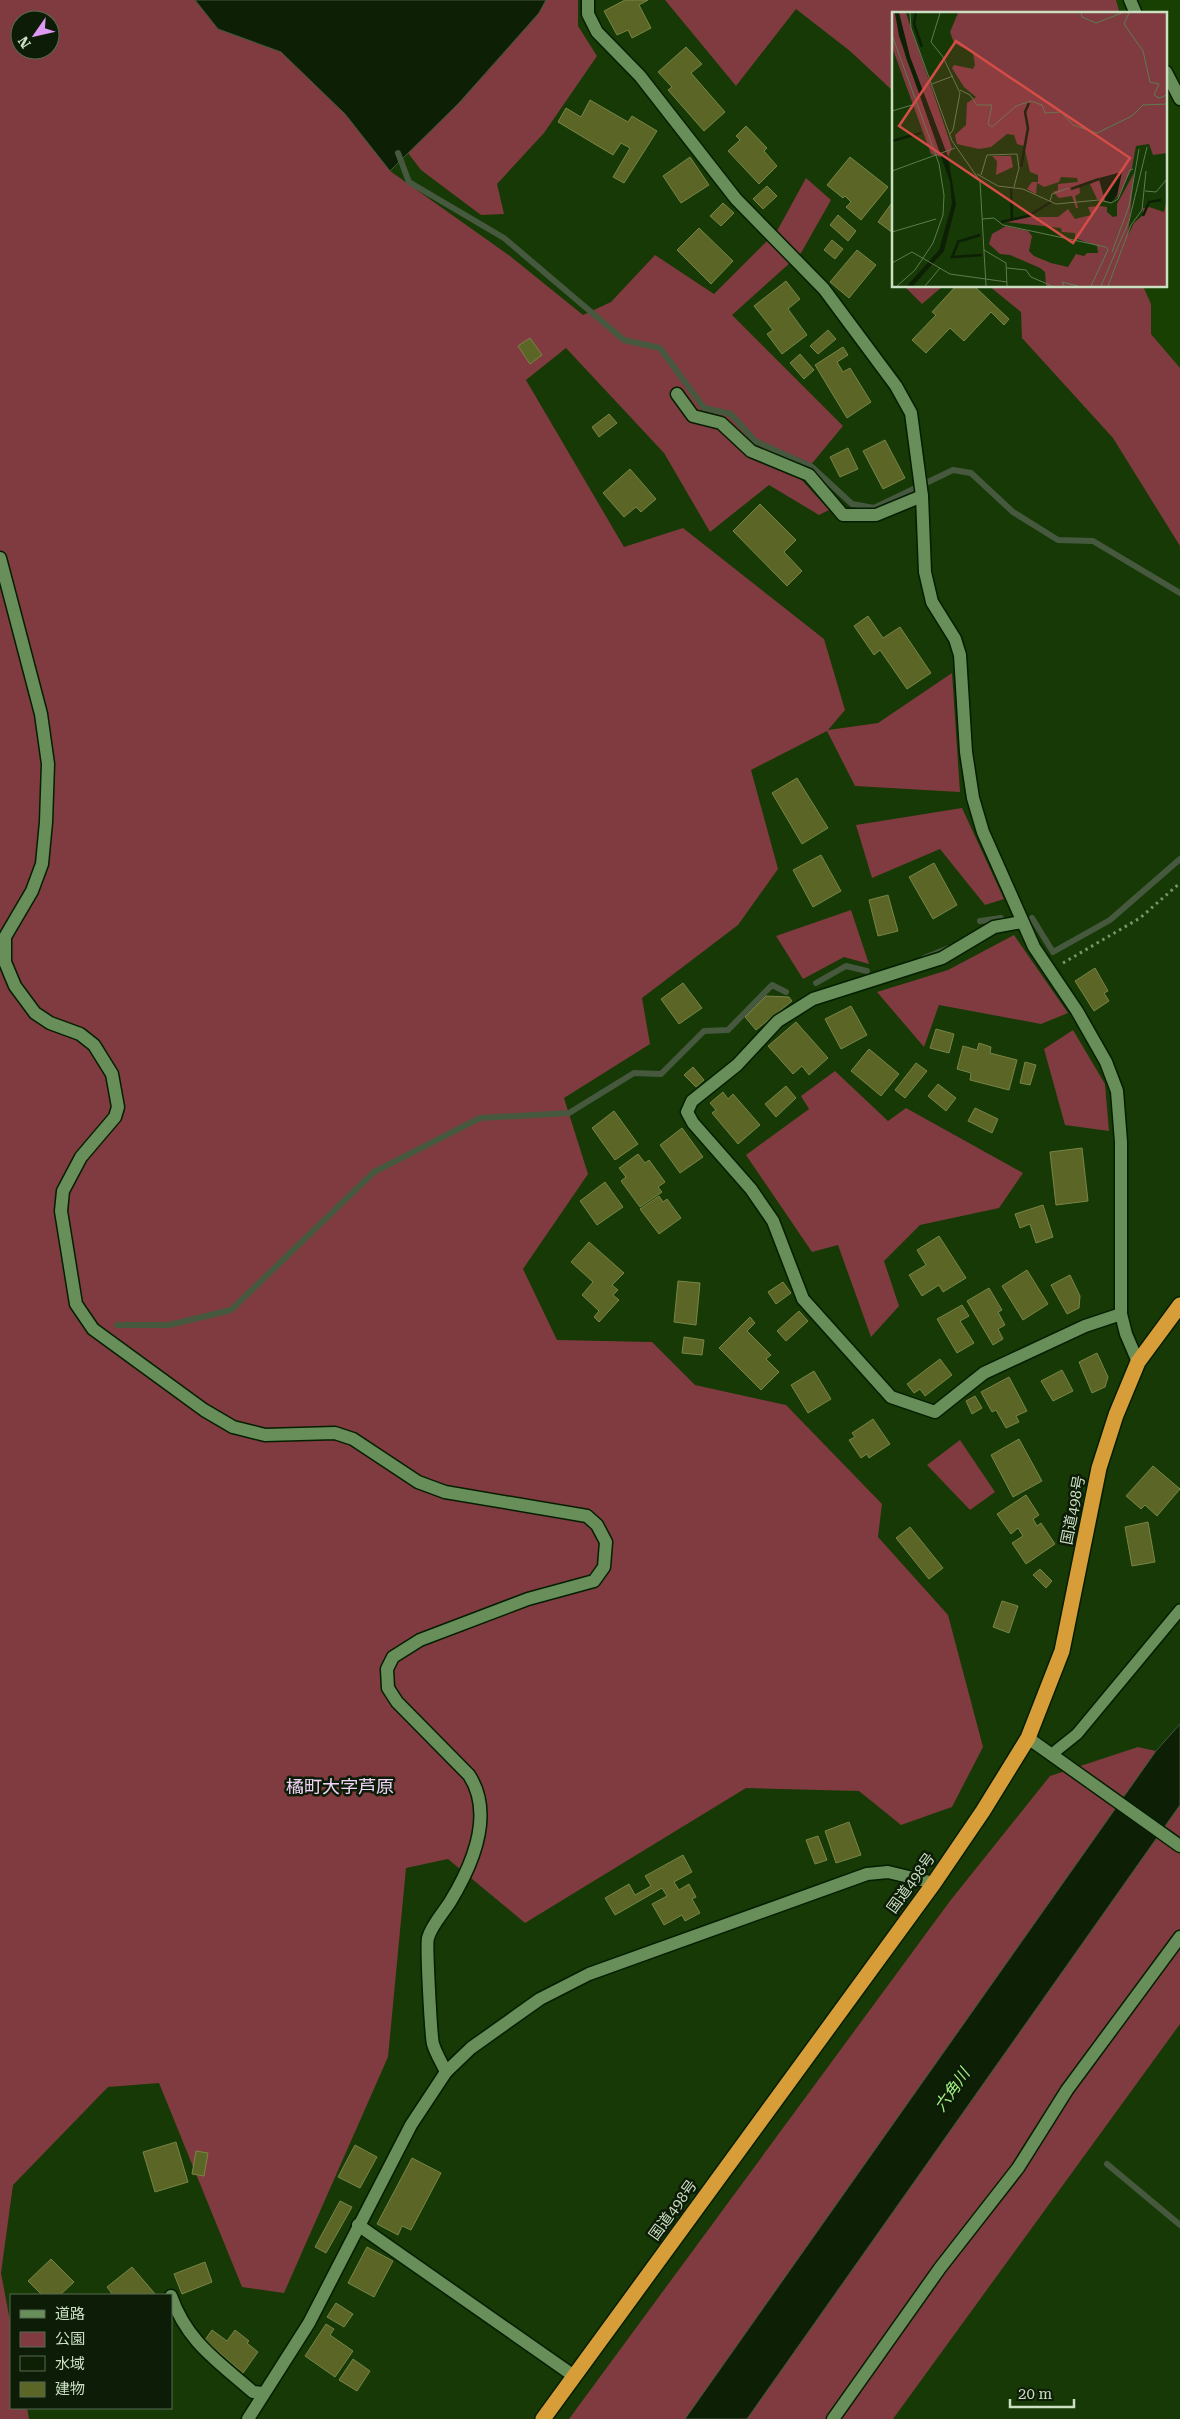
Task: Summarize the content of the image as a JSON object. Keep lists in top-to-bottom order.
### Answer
{
  "streets": {
    "highway": ["国道498号"]
  },
  "districts": ["橘町大字芦原"],
  "water": ["六角川"],
  "legend": [
    "道路",
    "公園",
    "水域",
    "建物"
  ],
  "scale_bar": "20 m",
  "north": "bottom left"
}
